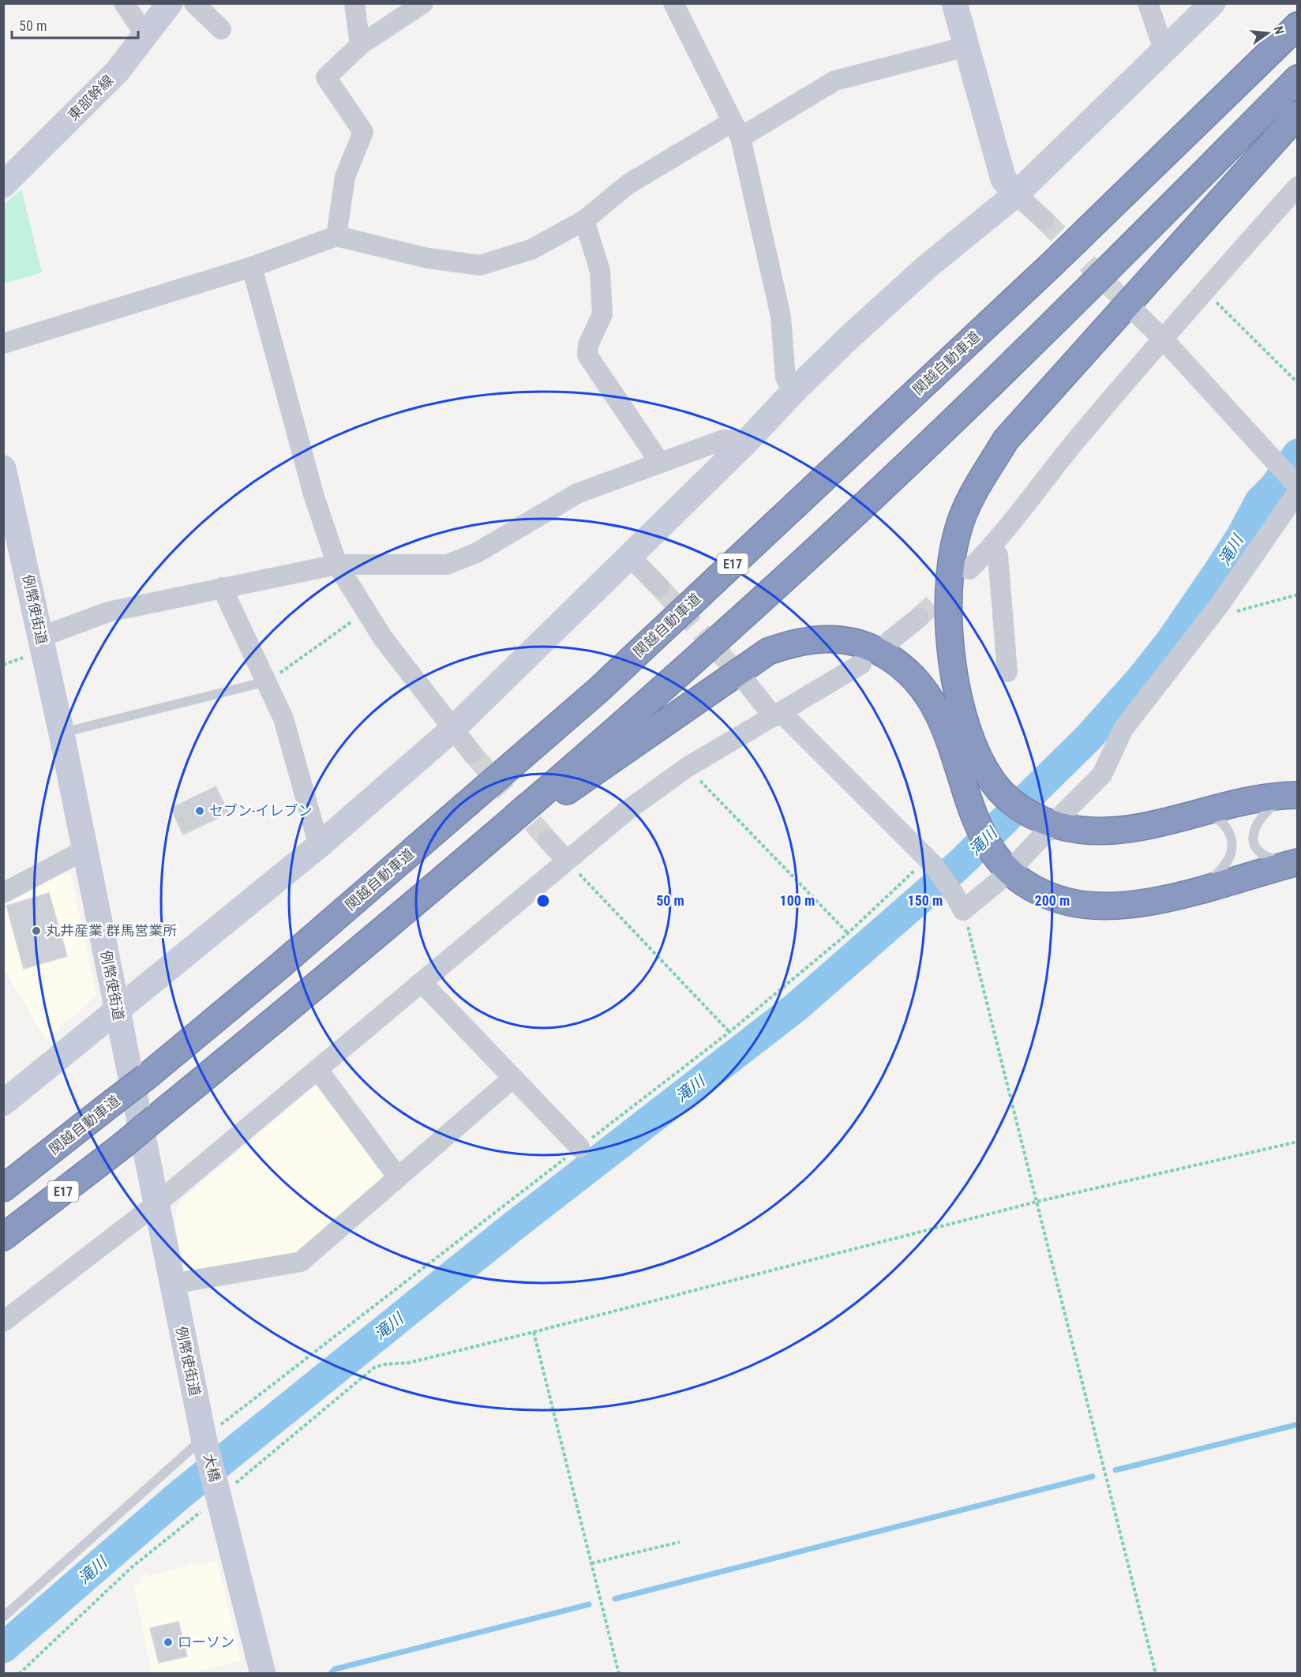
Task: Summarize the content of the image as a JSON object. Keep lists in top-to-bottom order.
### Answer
{
  "streets": {
    "highway": ["関越自動車道", "E17"],
    "street": ["東部幹線", "例幣使街道", "大橋"]
  },
  "crossings": [
    ["例幣使街道", "大橋"]
  ],
  "water": ["滝川"],
  "places": ["セブン-イレブン", "丸井産業 群馬営業所", "ローソン"],
  "scale_bar": "50 m",
  "north": "right",
  "rings": [
    "50 m",
    "100 m",
    "150 m",
    "200 m"
  ]
}
